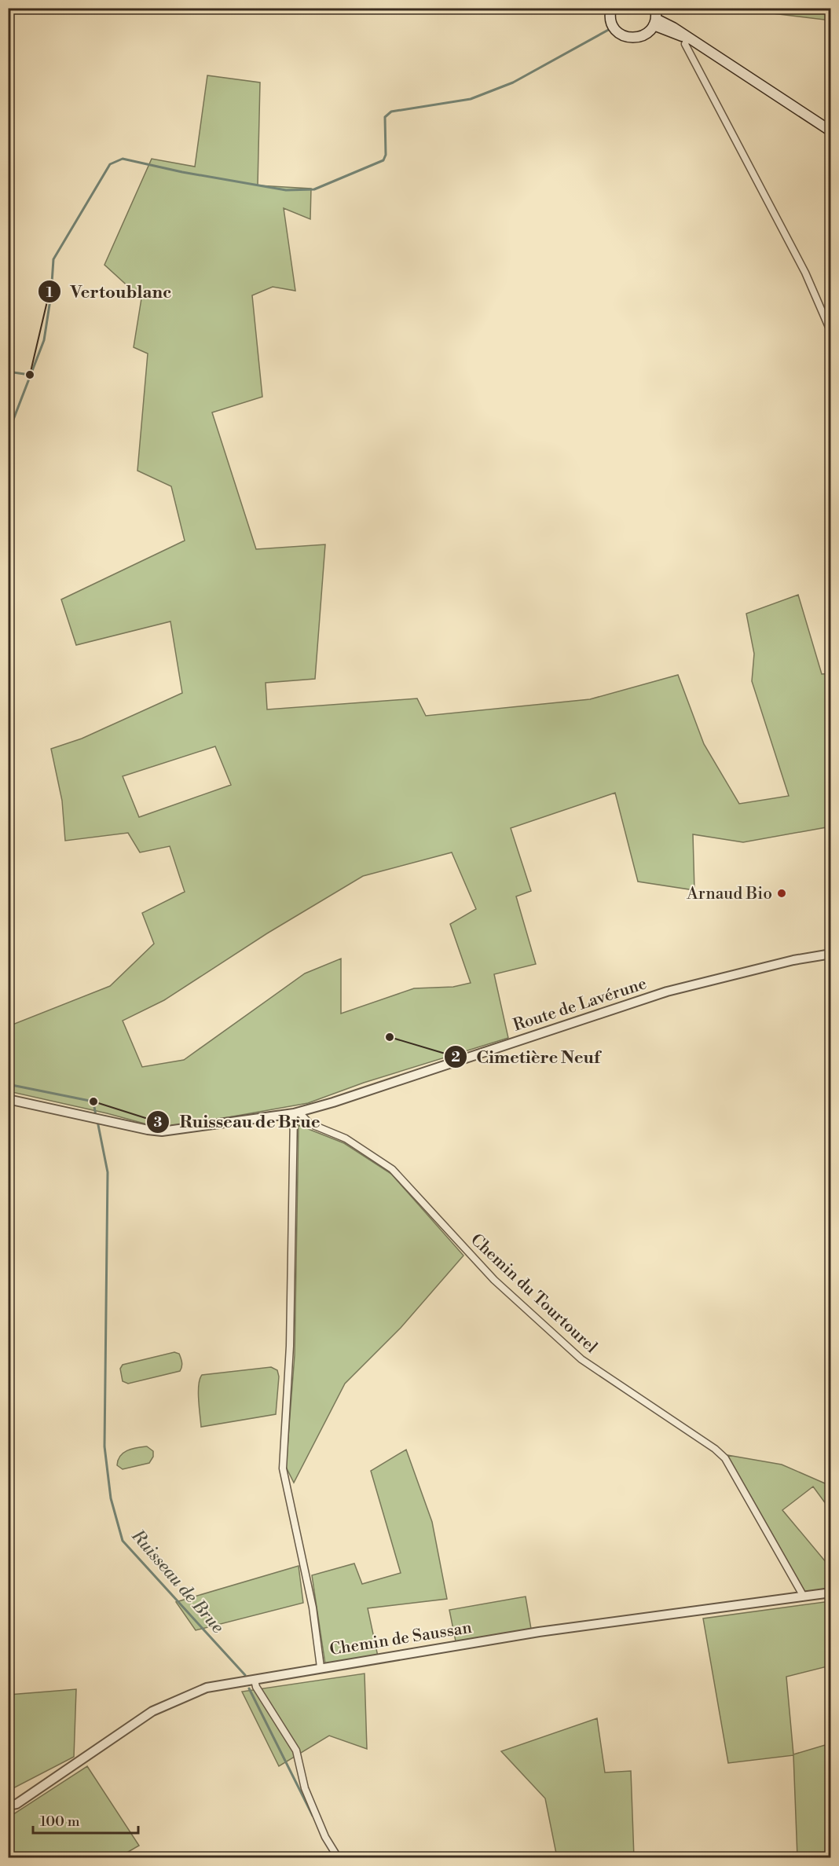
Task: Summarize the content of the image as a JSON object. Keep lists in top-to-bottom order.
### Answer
{
  "streets": {
    "street": ["Route de Lavérune", "Chemin du Tourtourel", "Chemin de Saussan"]
  },
  "crossings": [
    ["Route de Lavérune", "Chemin du Tourtourel"],
    ["Chemin du Tourtourel", "Chemin de Saussan"]
  ],
  "water": ["Ruisseau de Brue"],
  "places": [
    "Vertoublanc",
    "Arnaud Bio",
    "Cimetière Neuf",
    "Ruisseau de Brue"
  ],
  "scale_bar": "100 m"
}
